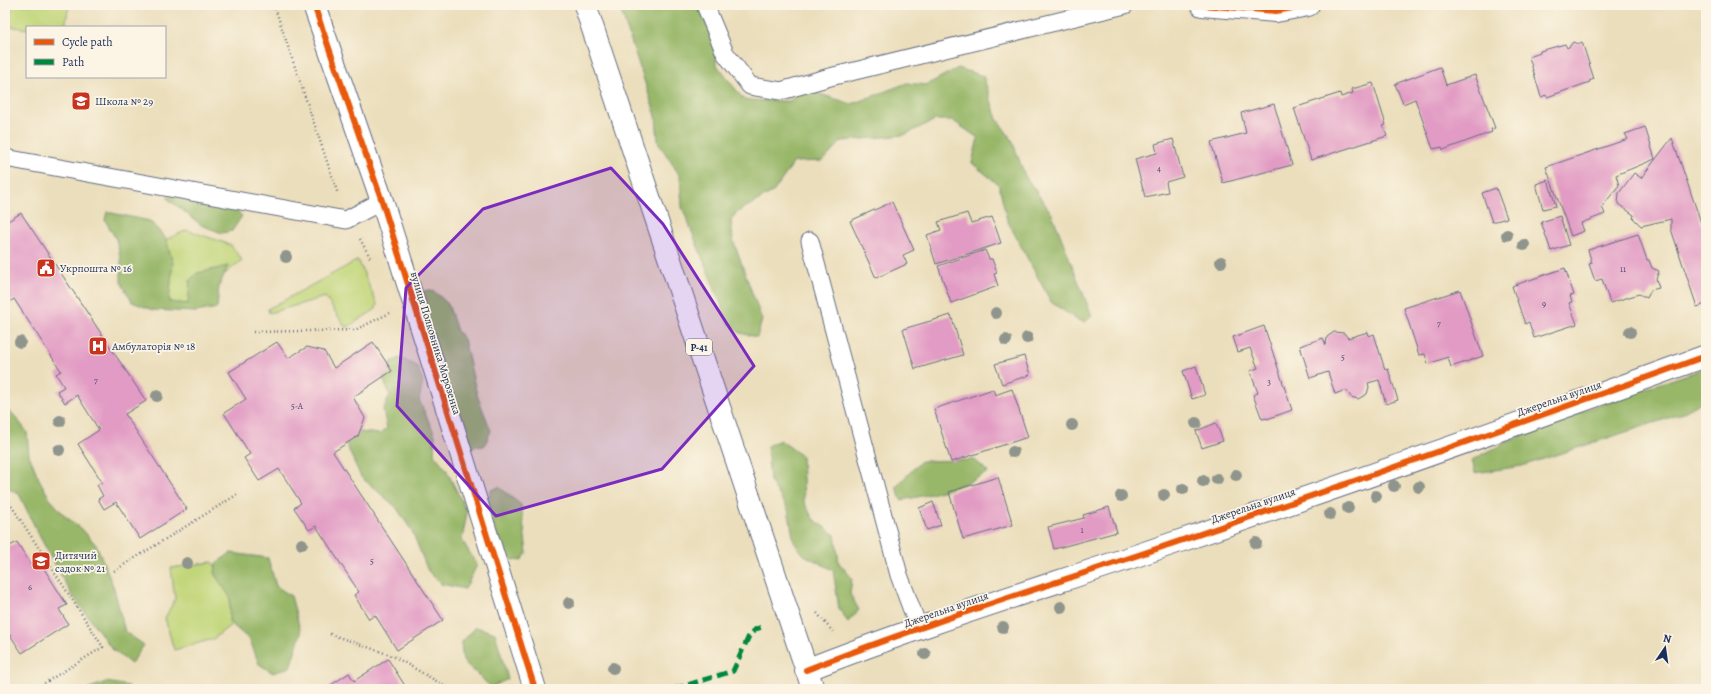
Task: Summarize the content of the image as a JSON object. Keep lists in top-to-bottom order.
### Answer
{
  "streets": {
    "street": ["вулиця Полковника Морозенка", "Р-41", "Джерельна вулиця"]
  },
  "crossings": [
    ["Р-41", "Джерельна вулиця"]
  ],
  "places": {
    "school or university": ["Школа № 29", "Дитячий садок № 21"],
    "public building": ["Укрпошта № 16"],
    "hospital": ["Амбулаторія № 18"]
  },
  "house_numbers": [
    "4",
    "11",
    "9",
    "7",
    "5",
    "7",
    "3",
    "5-А",
    "1",
    "5",
    "6"
  ],
  "legend": ["Cycle path", "Path"],
  "north": "top"
}
